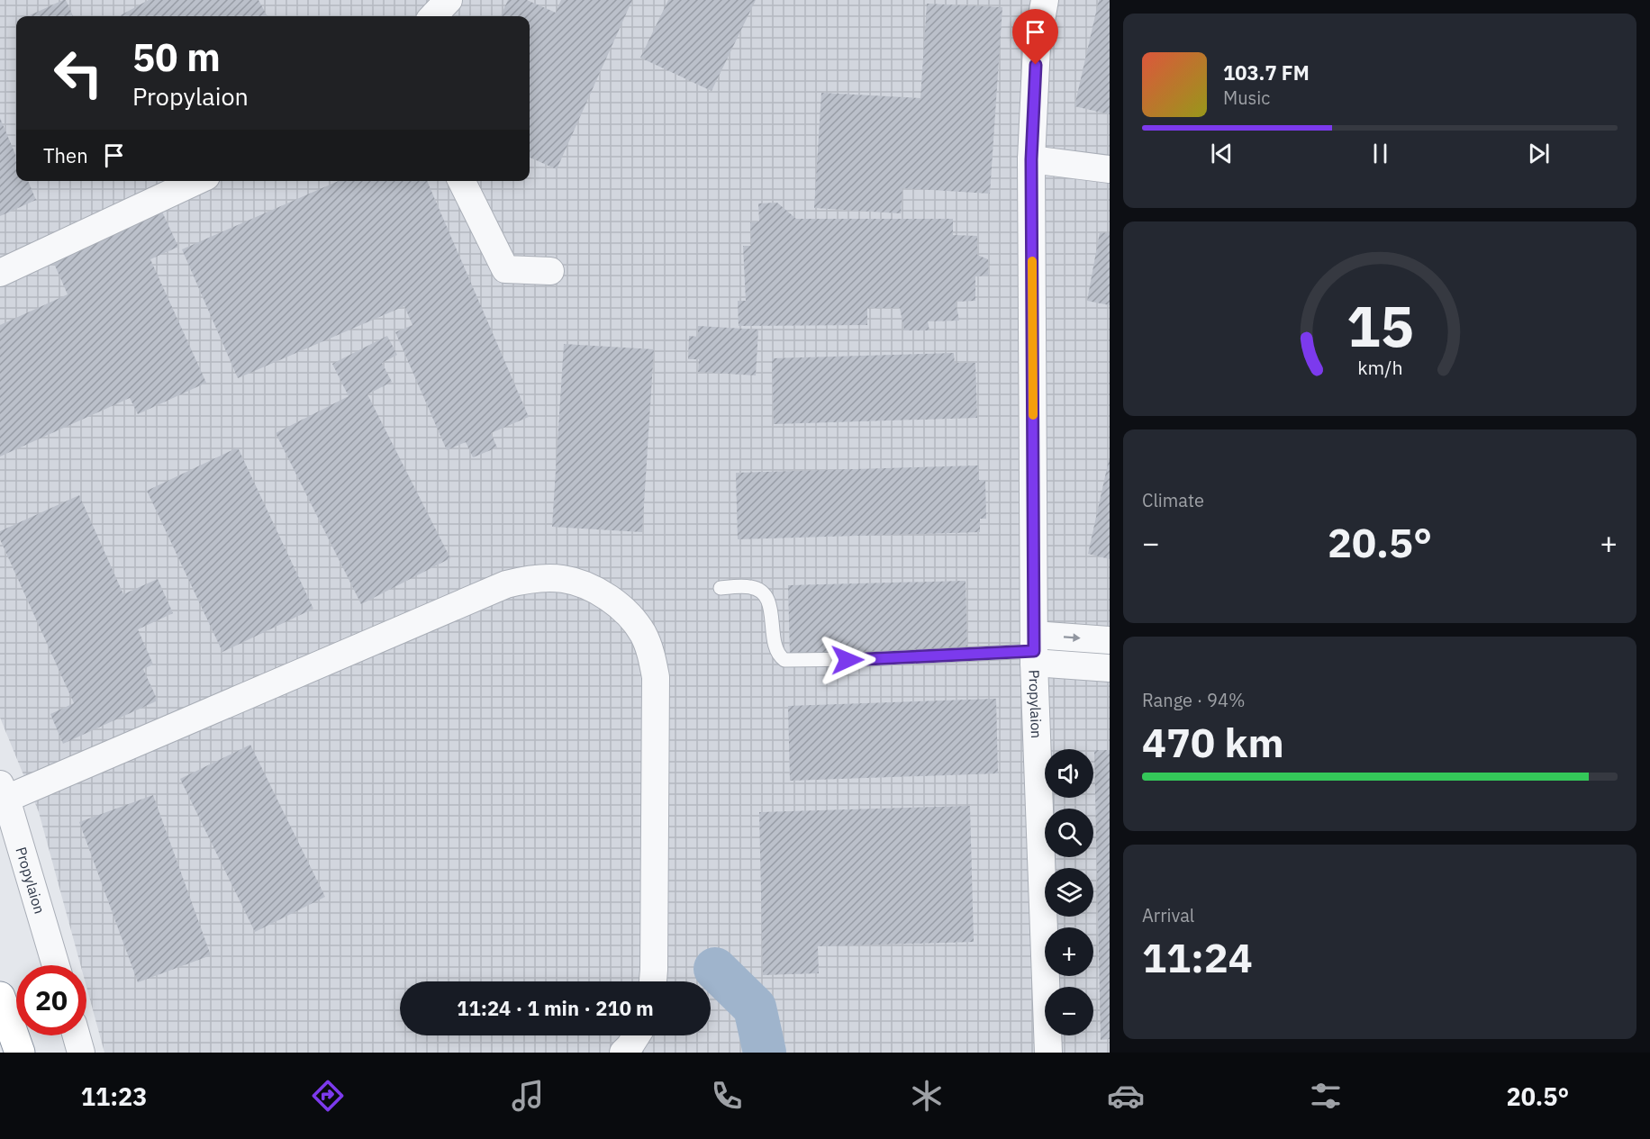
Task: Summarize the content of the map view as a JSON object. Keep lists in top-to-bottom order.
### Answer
{
  "streets": {
    "street": ["Propylaion"]
  },
  "page": {
    "turn": ["50 m", "Propylaion"],
    "song": ["103.7 FM", "Music"],
    "then": "Then",
    "tile": [
      "Climate",
      ["Range · 94%", "470 km"],
      ["Arrival", "11:24"]
    ],
    "heat": ["−", "20.5°", "+"],
    "map_buttons": ["+", "−"],
    "limit": "20",
    "trip": "11:24 · 1 min · 210 m",
    "tabs": ["11:23", "20.5°"],
    "gauge": ["15", "km/h"]
  }
}
